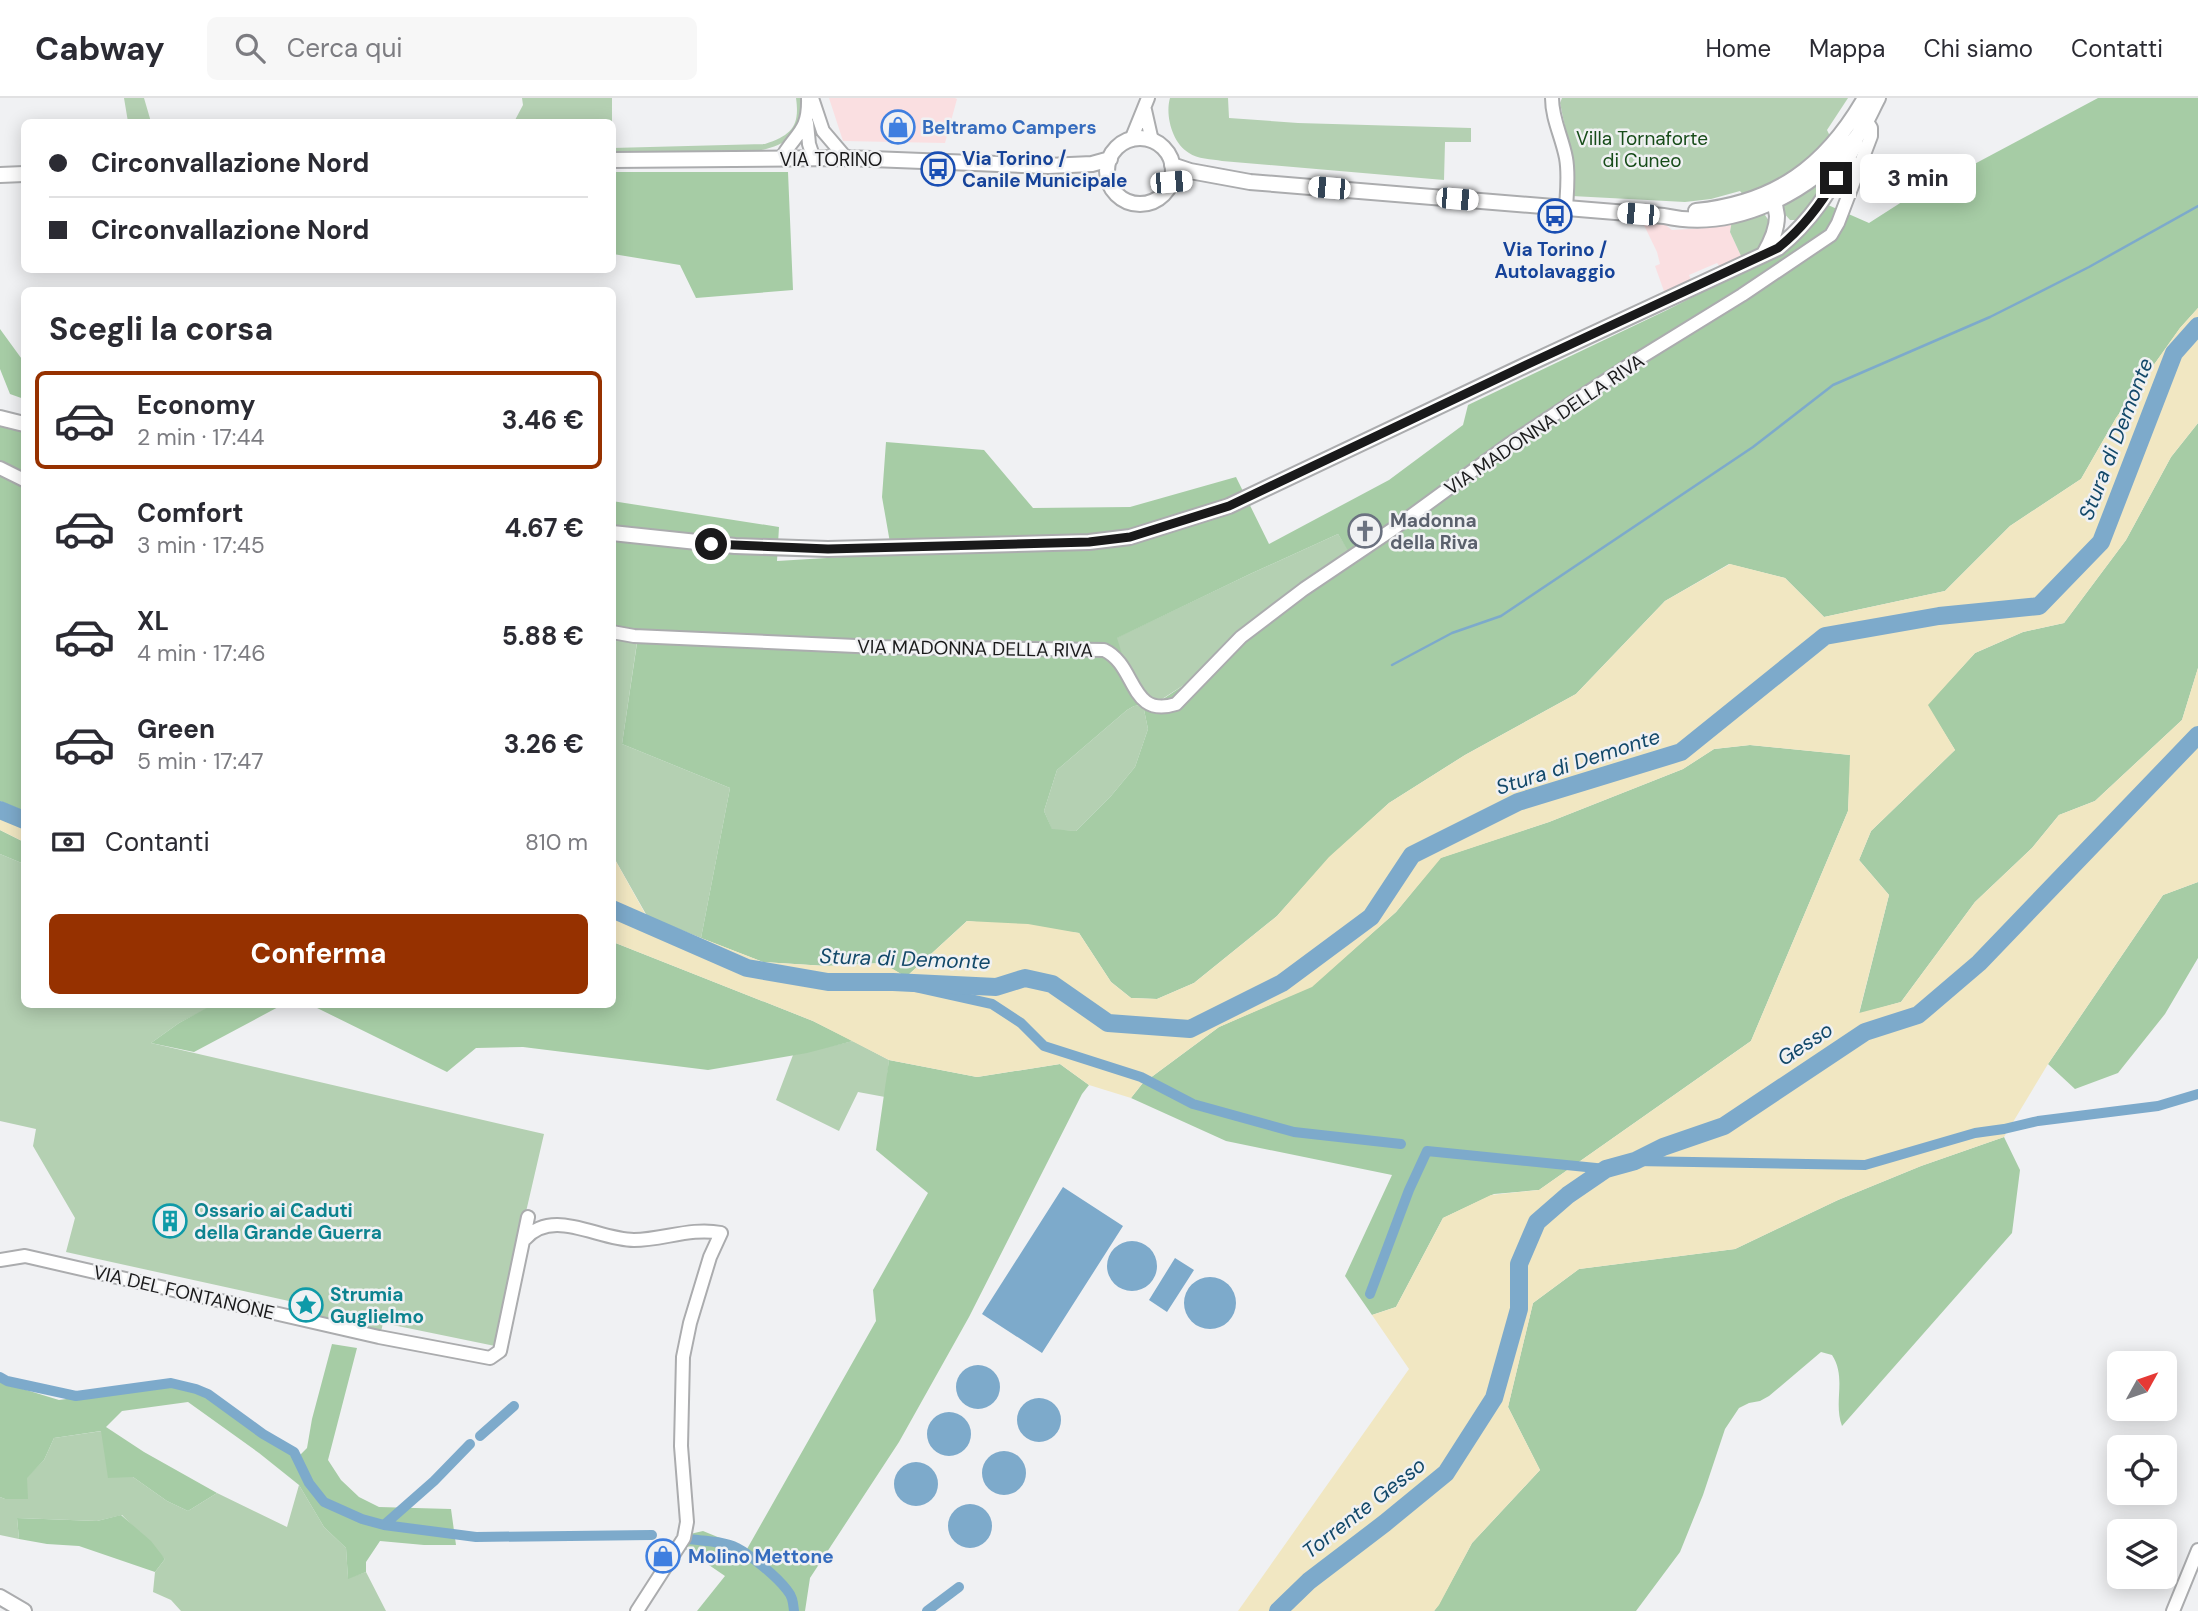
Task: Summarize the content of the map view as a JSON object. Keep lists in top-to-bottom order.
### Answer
{
  "streets": {
    "main road": ["VIA TORINO"],
    "street": ["VIA MADONNA DELLA RIVA", "VIA DEL FONTANONE"]
  },
  "water": ["Stura di Demonte", "Gesso", "Torrente Gesso"],
  "parks": ["Villa Tornaforte di Cuneo"],
  "places": {
    "shop": ["Beltramo Campers", "Molino Mettone"],
    "bus stop": ["Via Torino / Canile Municipale", "Via Torino / Autolavaggio"],
    "church": ["Madonna della Riva"],
    "building": ["Ossario ai Caduti della Grande Guerra"],
    "place": ["Strumia Guglielmo"]
  },
  "north": "top right",
  "page": {
    "header": "Cabway",
    "search": "Cerca qui",
    "nav": [
      "Home",
      "Mappa",
      "Chi siamo",
      "Contatti"
    ],
    "banner": ["Circonvallazione Nord", "Circonvallazione Nord"],
    "bubble": "3 min",
    "heading": "Scegli la corsa",
    "list": [
      {
        "name": "Economy",
        "note": "2 min · 17:44",
        "value": "3.46 €"
      },
      {
        "name": "Comfort",
        "note": "3 min · 17:45",
        "value": "4.67 €"
      },
      {
        "name": "XL",
        "note": "4 min · 17:46",
        "value": "5.88 €"
      },
      {
        "name": "Green",
        "note": "5 min · 17:47",
        "value": "3.26 €"
      }
    ],
    "pay": ["Contanti", "810 m"],
    "buttons": "Conferma"
  }
}
